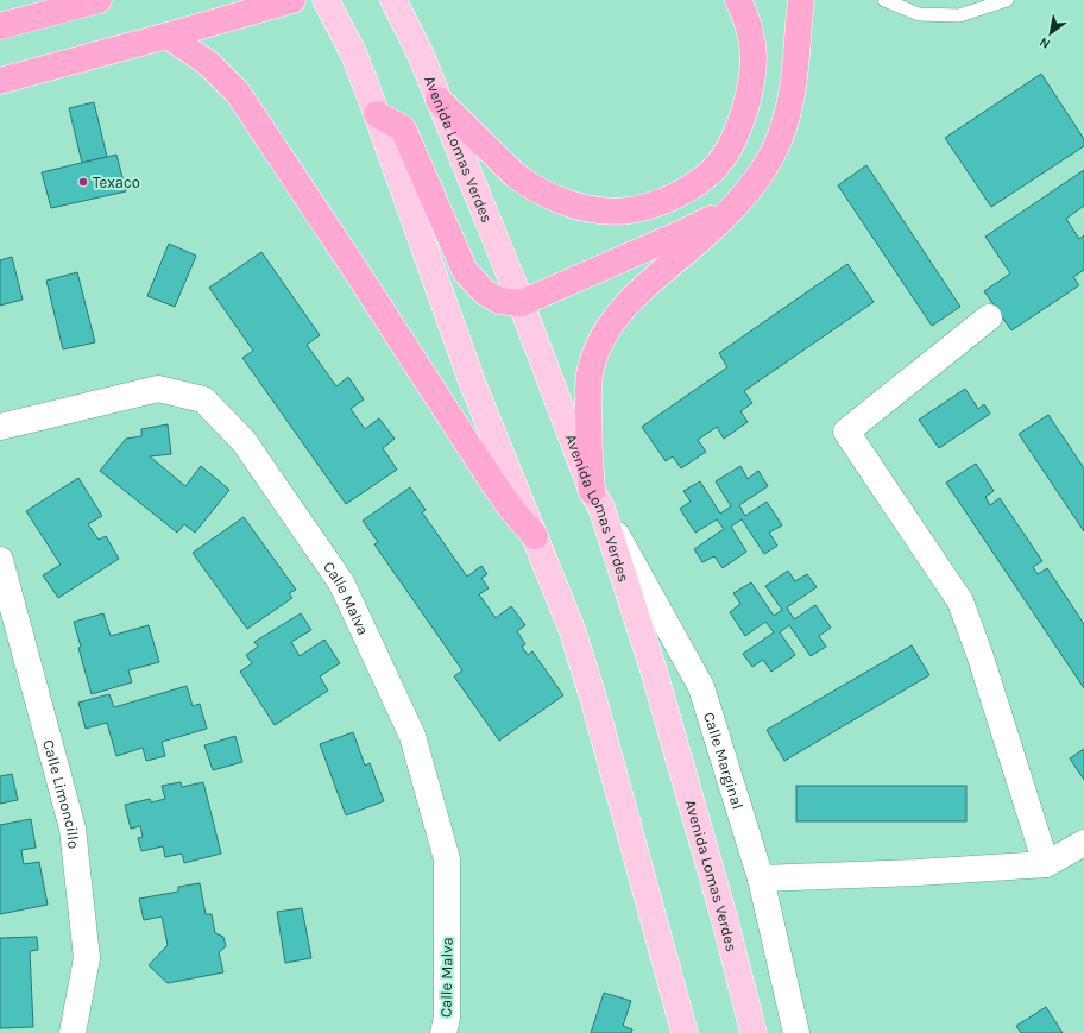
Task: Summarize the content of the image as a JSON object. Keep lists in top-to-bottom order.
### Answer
{
  "streets": {
    "main road": ["Avenida Lomas Verdes"],
    "street": ["Calle Malva", "Calle Marginal", "Calle Limoncillo"]
  },
  "crossings": [
    ["Avenida Lomas Verdes", "Calle Marginal"]
  ],
  "places": ["Texaco"],
  "north": "bottom left"
}
